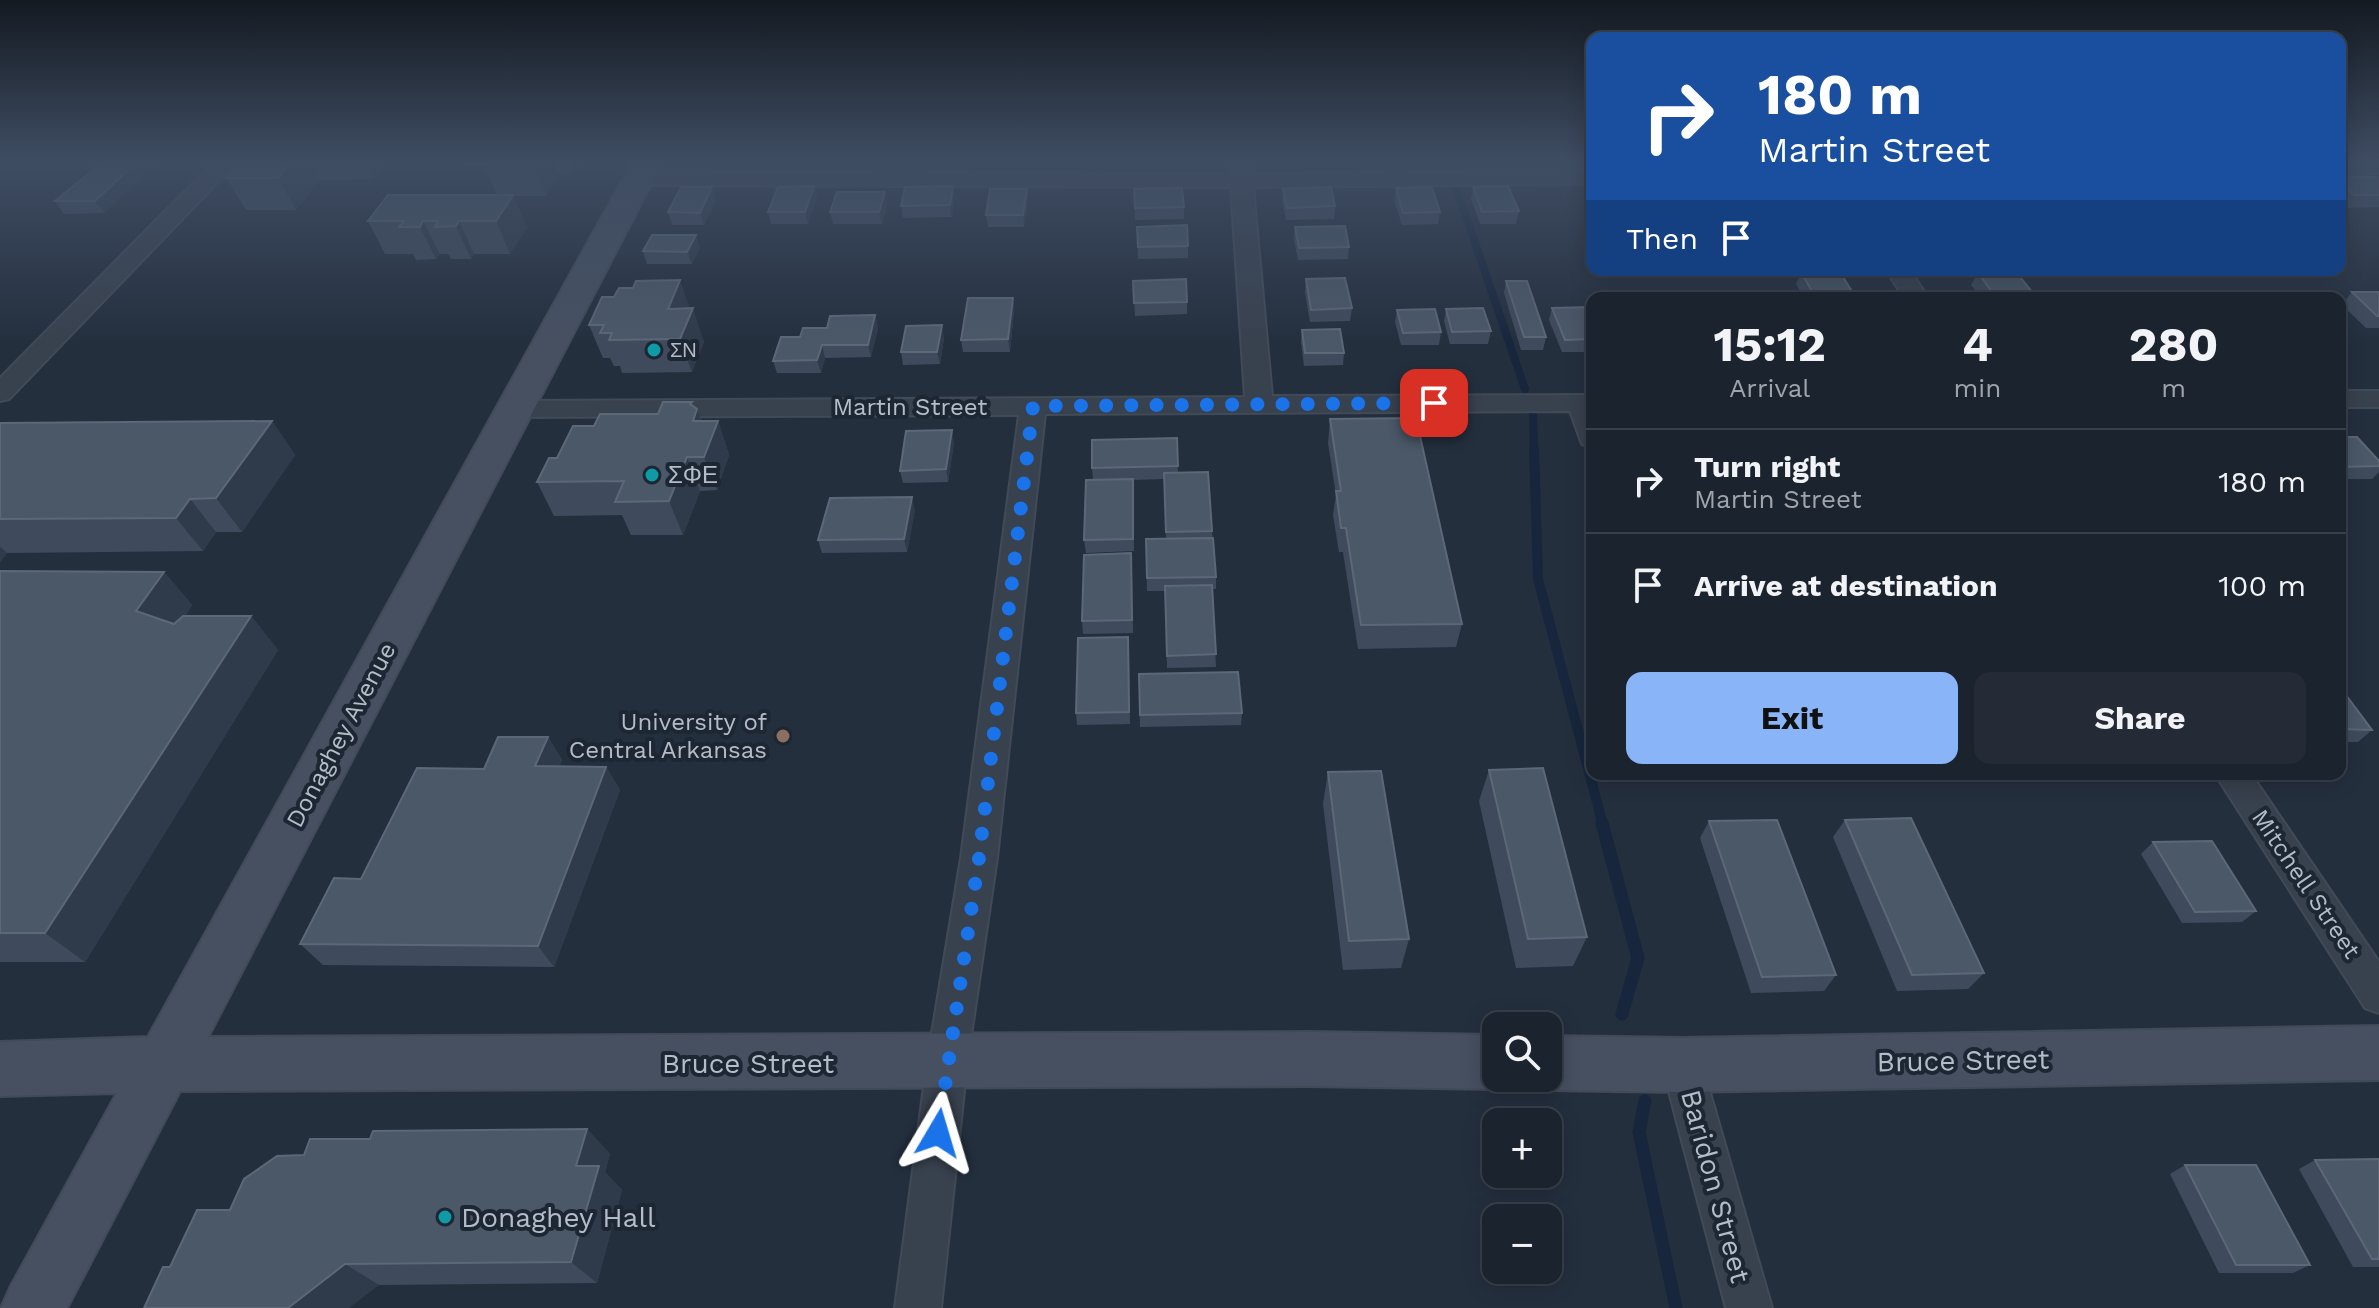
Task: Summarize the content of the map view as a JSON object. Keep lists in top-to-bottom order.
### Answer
{
  "streets": {
    "street": [
      "Martin Street",
      "Donaghey Avenue",
      "Mitchell Street",
      "Bruce Street",
      "Baridon Street"
    ]
  },
  "crossings": [
    ["Martin Street", "Donaghey Avenue"],
    ["Donaghey Avenue", "Bruce Street"],
    ["Bruce Street", "Baridon Street"]
  ],
  "places": [
    "ΣΝ",
    "ΣΦΕ",
    "University of Central Arkansas",
    "Donaghey Hall"
  ],
  "page": {
    "turn": ["180 m", "Martin Street"],
    "then": "Then",
    "eta": [
      "15:12",
      "Arrival",
      "4",
      "min",
      "280",
      "m"
    ],
    "list": [
      {
        "name": "Turn right",
        "note": "Martin Street",
        "value": "180 m"
      },
      {
        "name": "Arrive at destination",
        "value": "100 m"
      }
    ],
    "buttons": ["Exit", "Share"],
    "map_buttons": ["+", "−"]
  }
}
